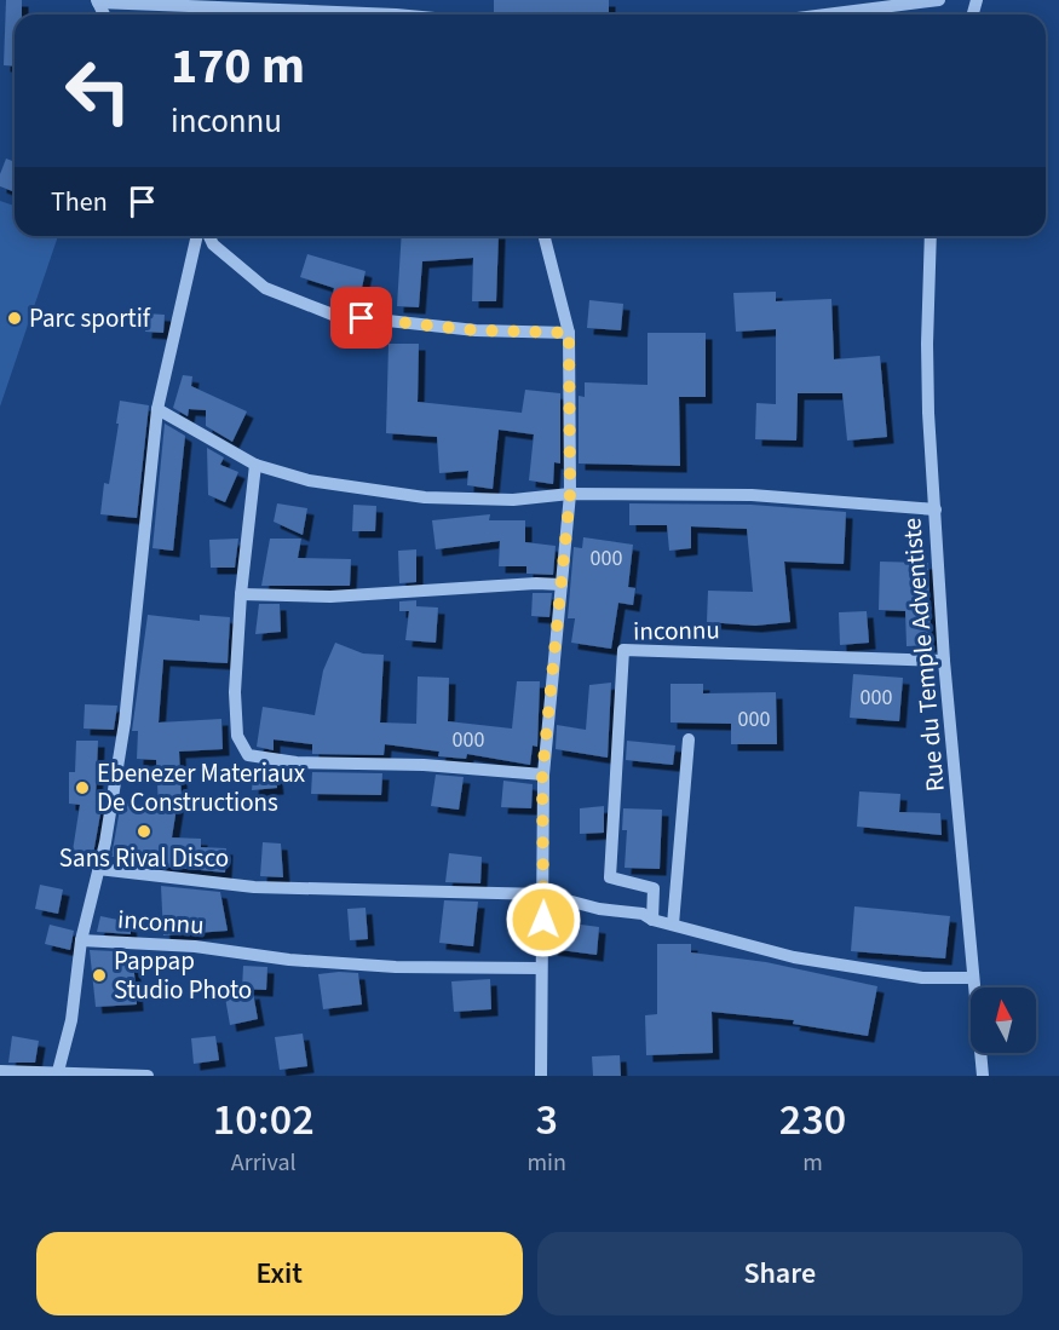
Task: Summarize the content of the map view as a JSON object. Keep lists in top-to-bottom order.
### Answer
{
  "streets": {
    "street": ["inconnu", "Rue du Temple Adventiste"]
  },
  "crossings": [
    ["inconnu", "Rue du Temple Adventiste"]
  ],
  "places": [
    "Parc sportif",
    "Ebenezer Materiaux De Constructions",
    "Sans Rival Disco",
    "Pappap Studio Photo"
  ],
  "house_numbers": [
    "000",
    "000",
    "000",
    "000"
  ],
  "north": "top",
  "page": {
    "turn": ["170 m", "inconnu"],
    "then": "Then",
    "eta": [
      "10:02",
      "Arrival",
      "3",
      "min",
      "230",
      "m"
    ],
    "buttons": ["Exit", "Share"]
  }
}
